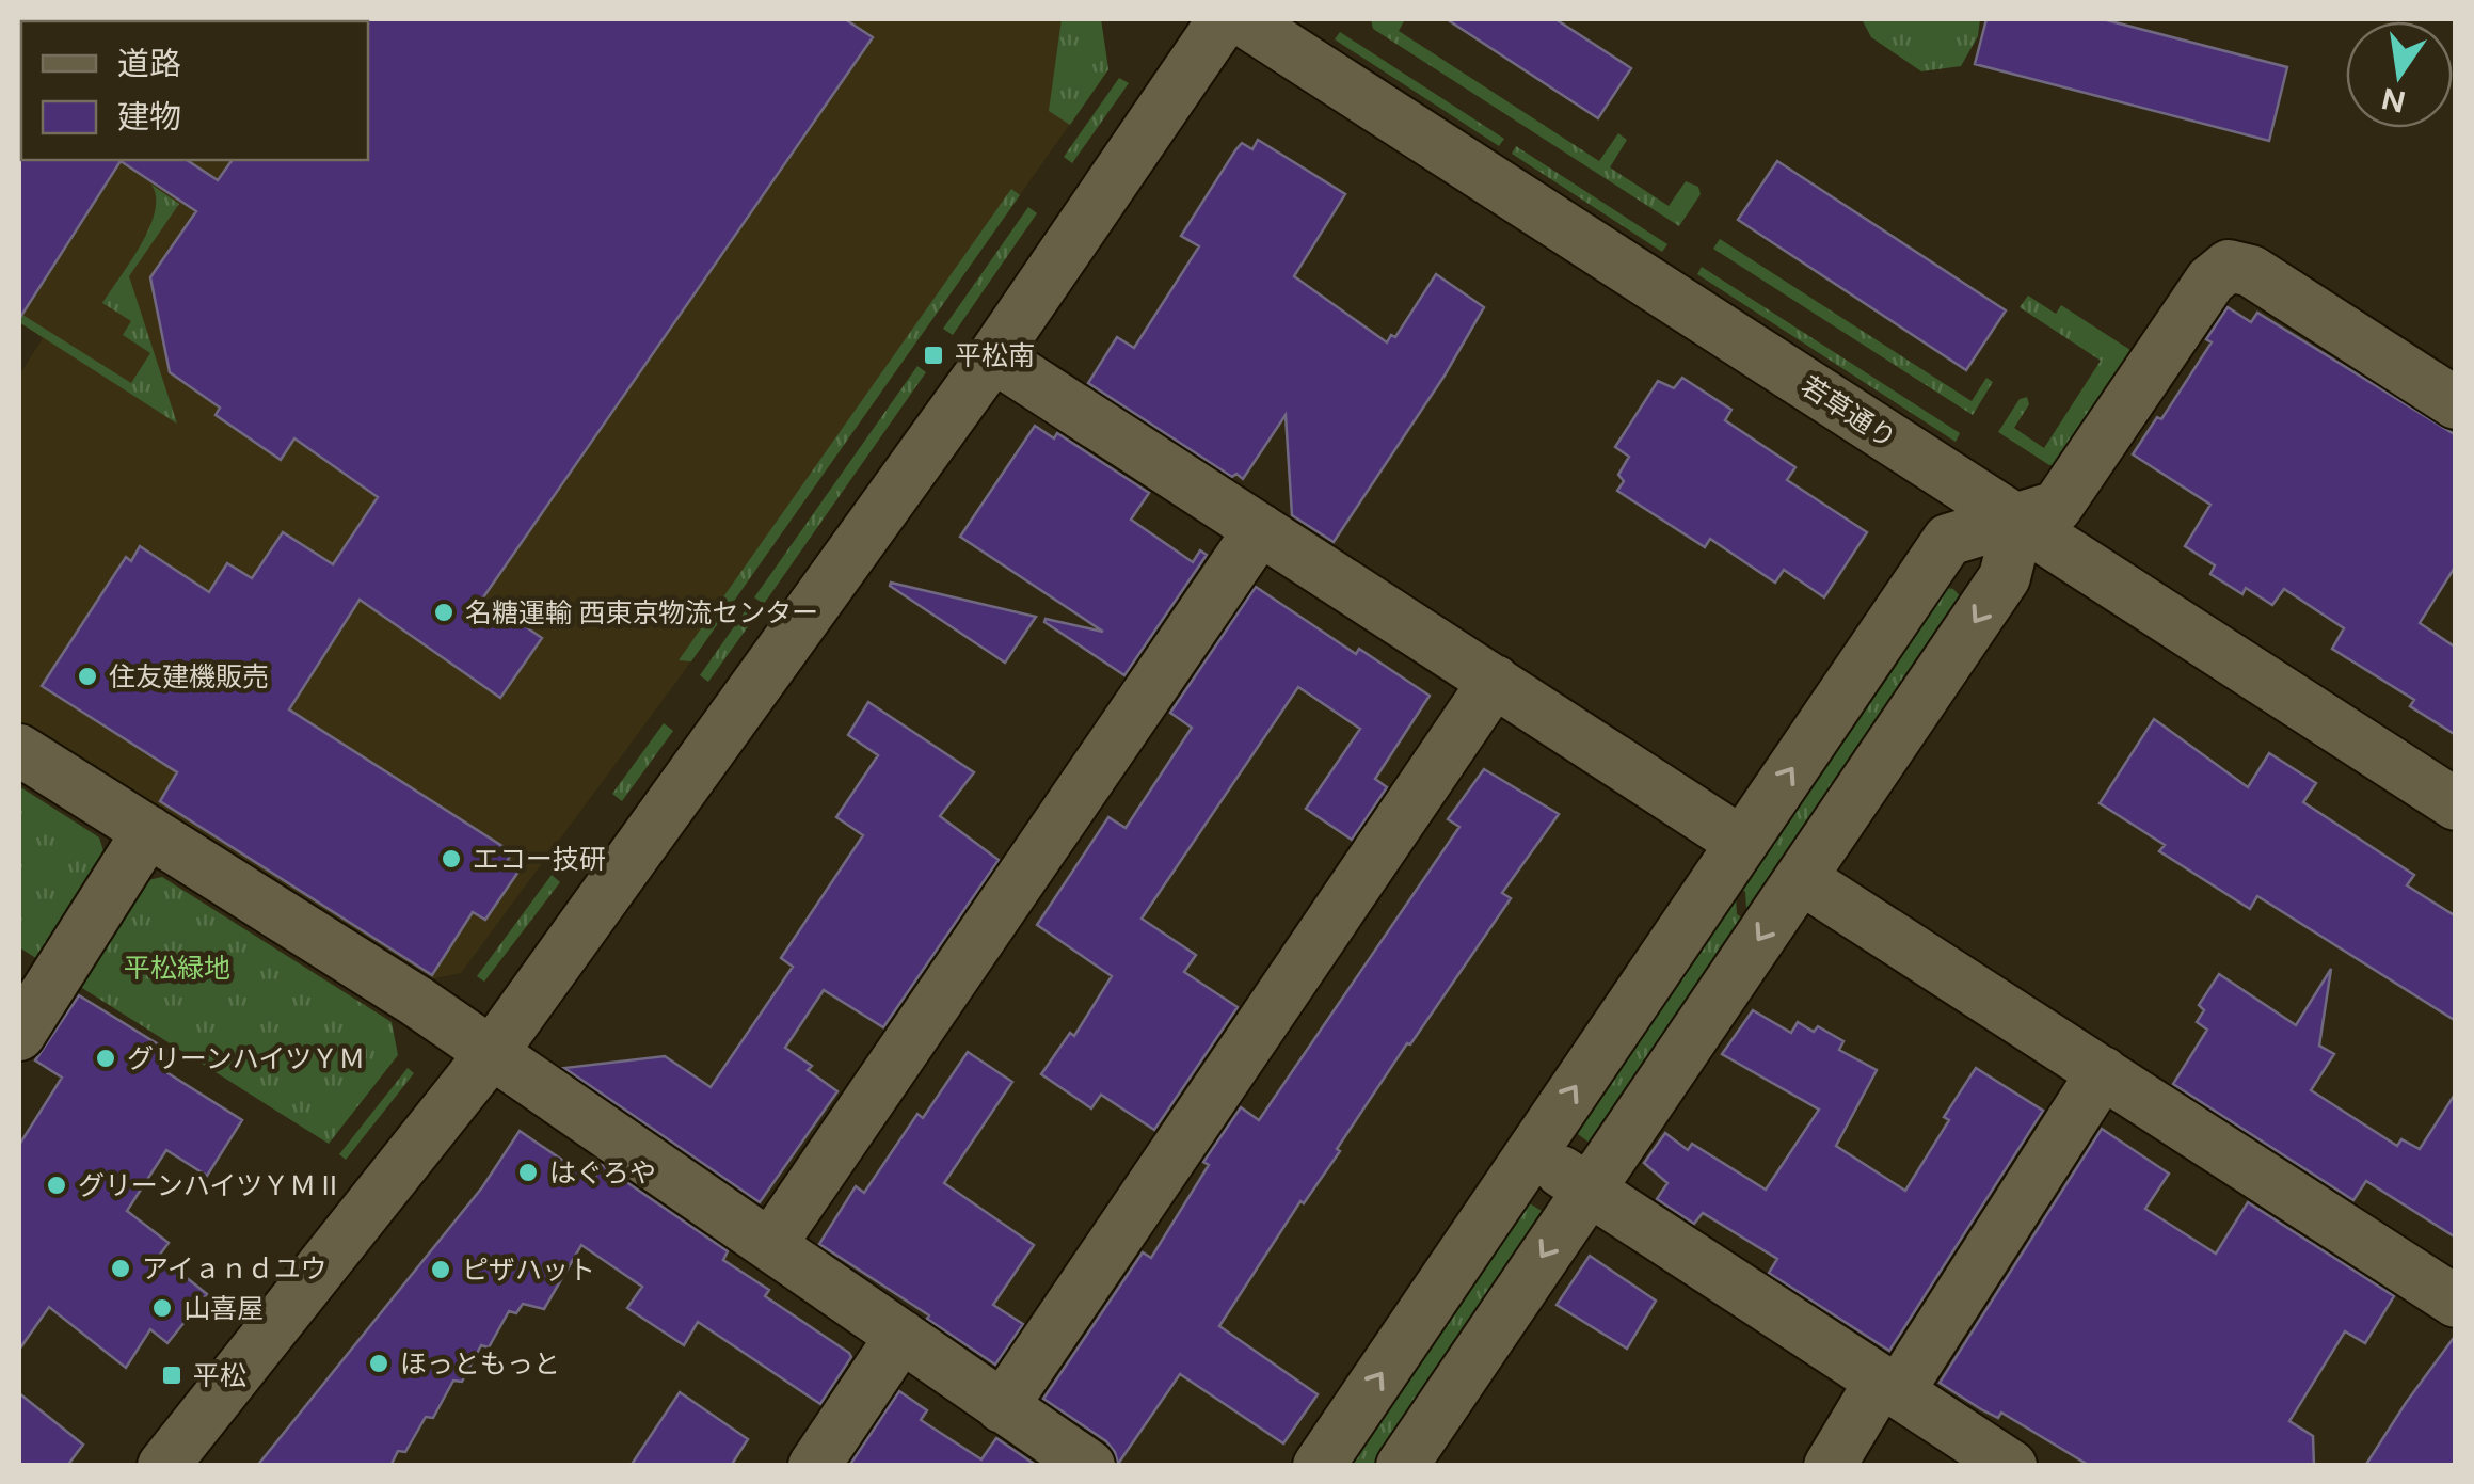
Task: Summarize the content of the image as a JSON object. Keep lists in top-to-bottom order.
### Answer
{
  "streets": {
    "street": ["若草通り"]
  },
  "parks": ["平松緑地"],
  "places": {
    "transit": ["平松南", "平松"],
    "other": [
      "名糖運輸 西東京物流センター",
      "住友建機販売",
      "エコー技研",
      "グリーンハイツＹＭ",
      "はぐろや",
      "グリーンハイツＹＭⅡ",
      "アイａｎｄユウ",
      "ピザハット",
      "山喜屋",
      "ほっともっと"
    ]
  },
  "legend": ["道路", "建物"],
  "north": "bottom"
}
